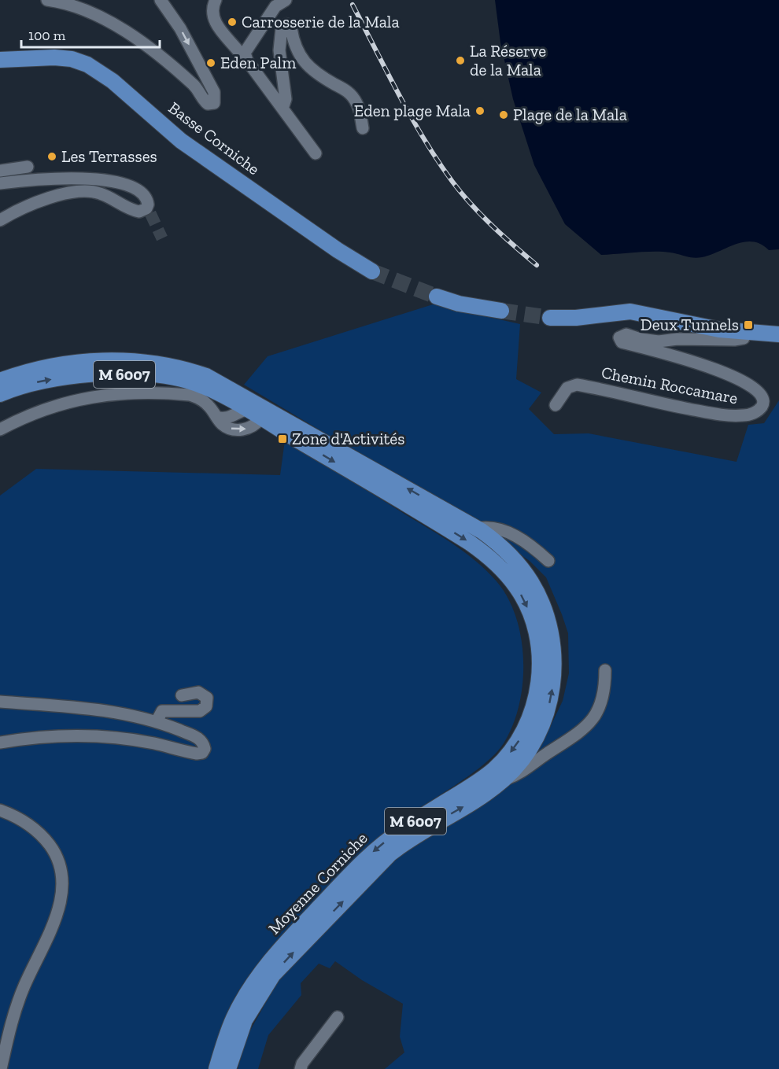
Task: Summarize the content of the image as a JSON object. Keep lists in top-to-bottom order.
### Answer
{
  "streets": {
    "main road": ["Basse Corniche", "M 6007", "Moyenne Corniche"],
    "street": ["Chemin Roccamare"]
  },
  "crossings": [
    ["M 6007", "Moyenne Corniche"]
  ],
  "places": {
    "other": [
      "Carrosserie de la Mala",
      "La Réserve de la Mala",
      "Eden Palm",
      "Eden plage Mala",
      "Plage de la Mala",
      "Les Terrasses"
    ],
    "transit": ["Deux Tunnels", "Zone d'Activités"]
  },
  "scale_bar": "100 m"
}
